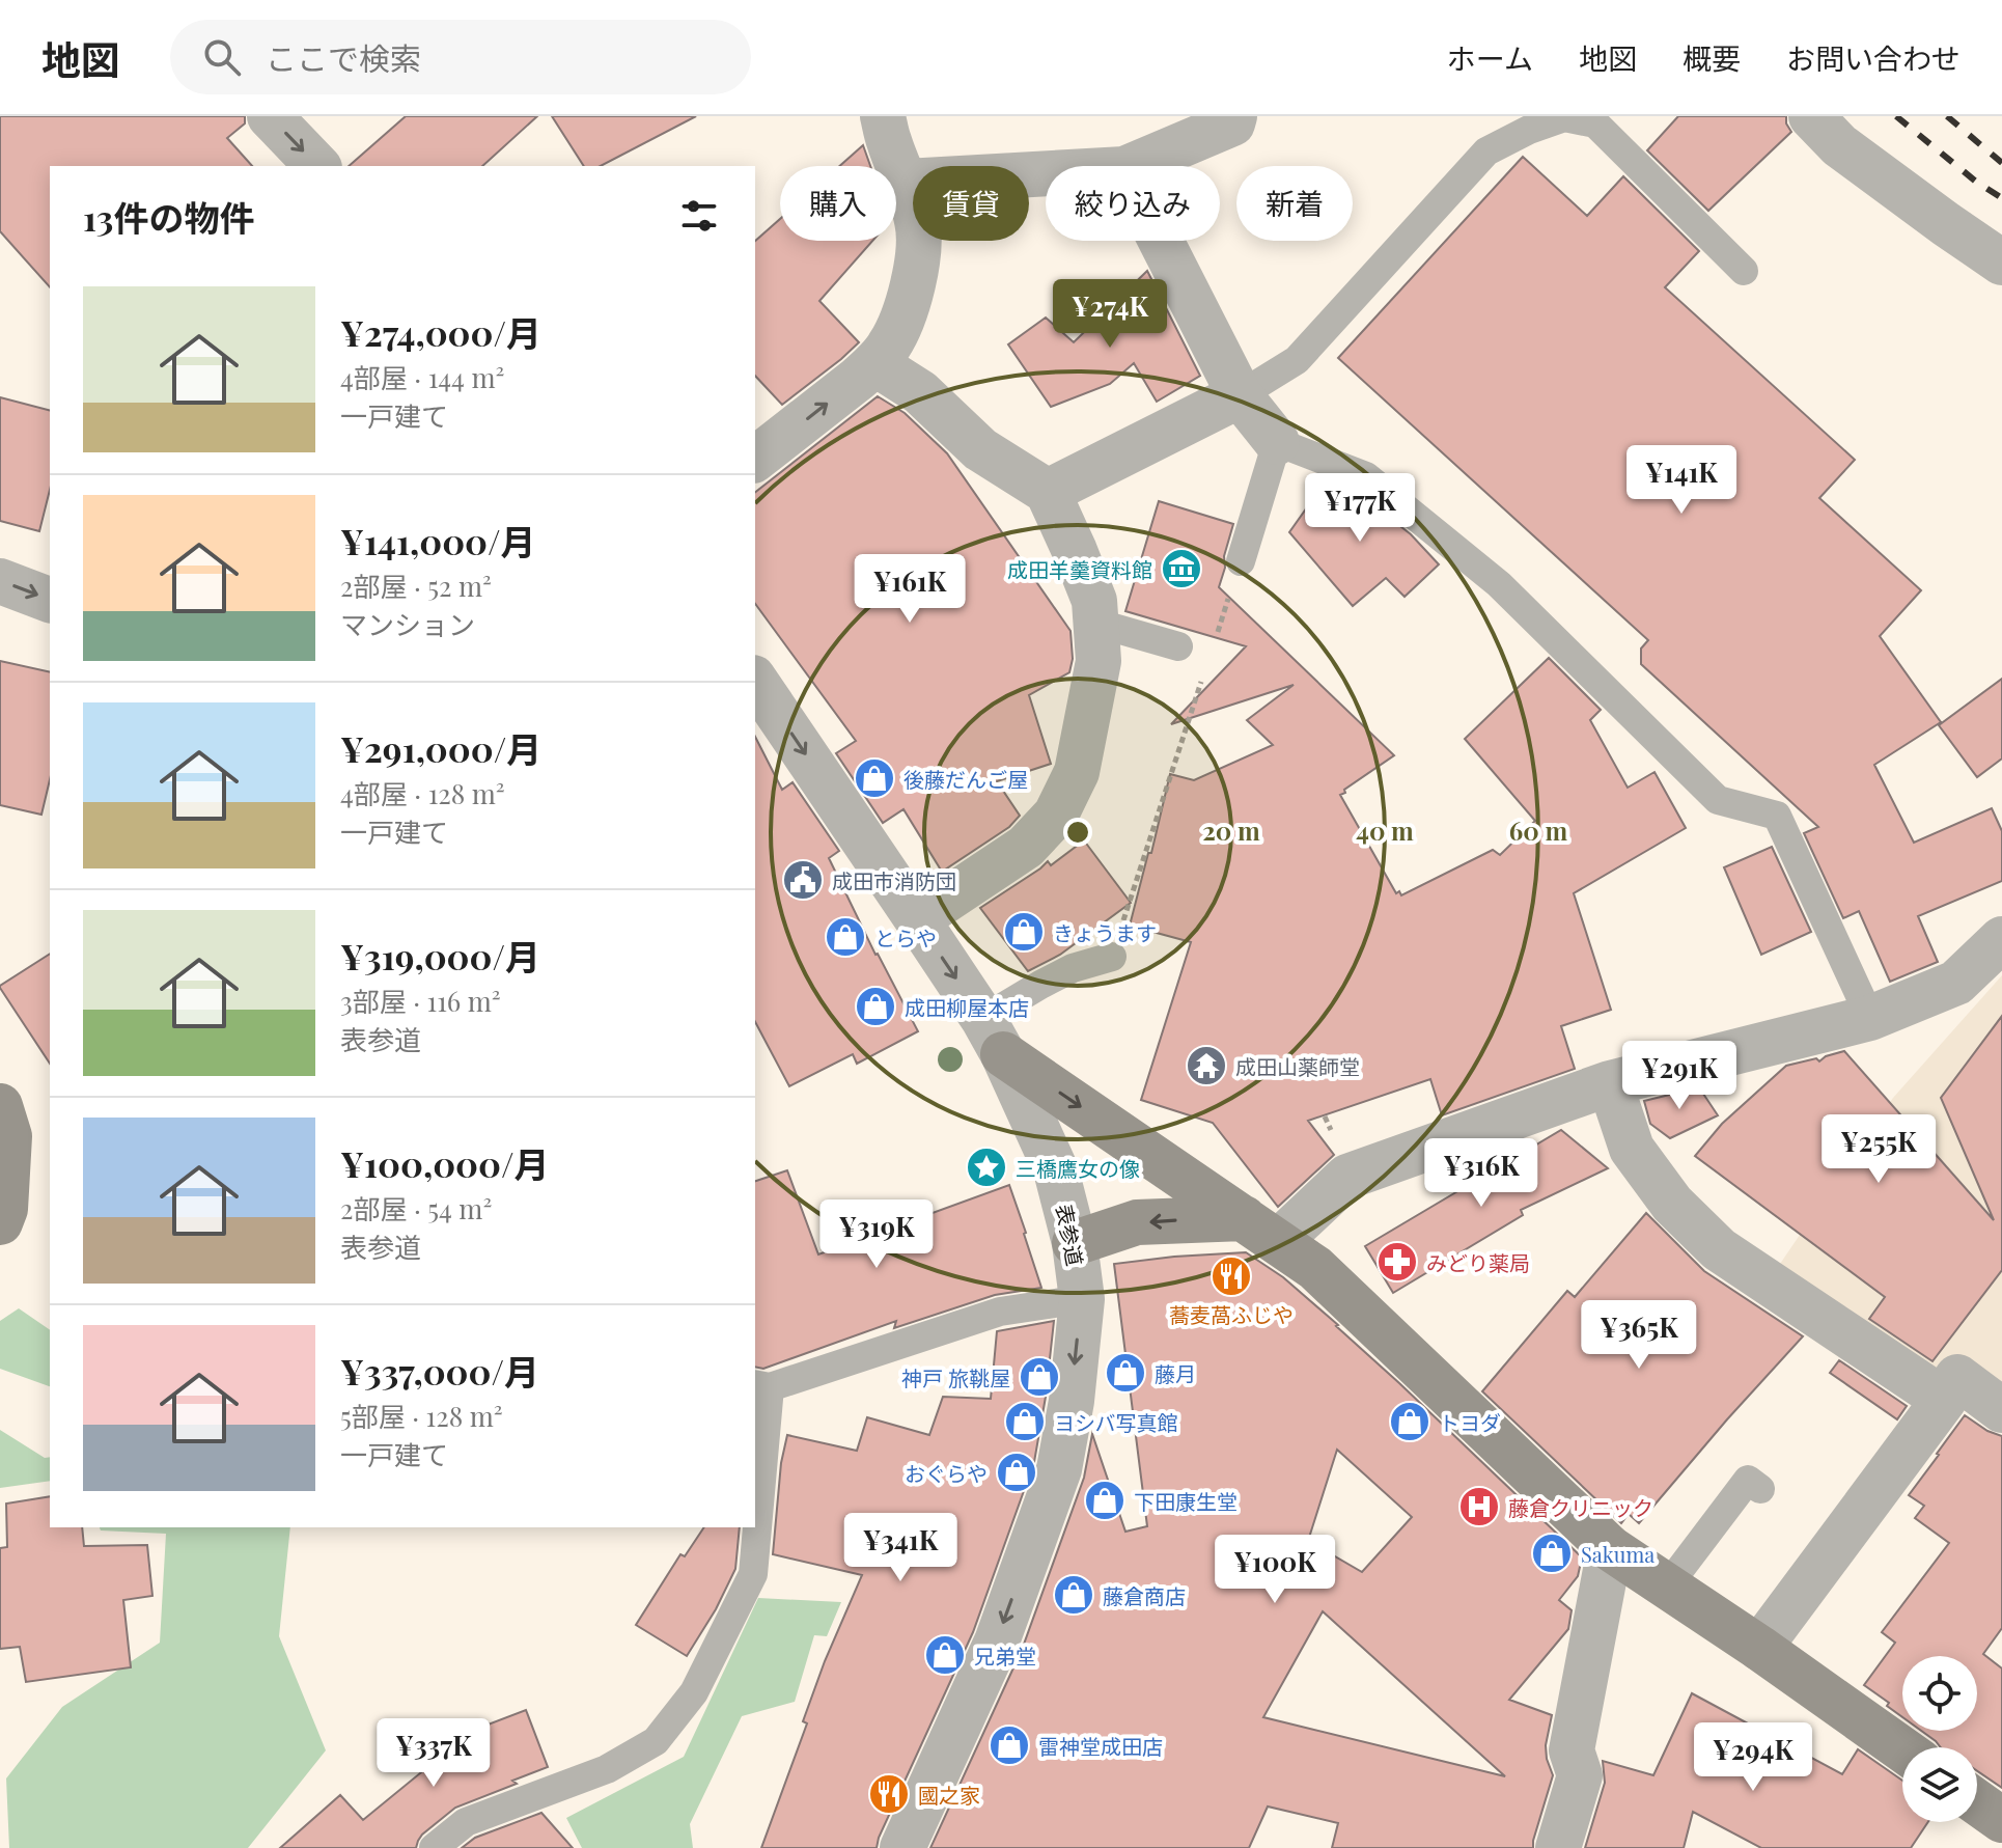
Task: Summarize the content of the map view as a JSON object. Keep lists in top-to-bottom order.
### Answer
{
  "streets": {
    "street": ["表参道"]
  },
  "one_way": ["表参道"],
  "places": {
    "museum": ["成田羊羹資料館"],
    "shop": [
      "後藤だんご屋",
      "きょうます",
      "とらや",
      "成田柳屋本店",
      "藤月",
      "神戸 旅鞉屋",
      "ヨシバ写真館",
      "トヨダ",
      "おぐらや",
      "下田康生堂",
      "Sakuma",
      "藤倉商店",
      "兄弟堂",
      "雷神堂成田店"
    ],
    "public building": ["成田市消防団"],
    "temple": ["成田山薬師堂"],
    "place": ["三橋鷹女の像"],
    "pharmacy": ["みどり薬局"],
    "restaurant": ["蕎麦萵ふじや", "國之家"],
    "hospital": ["藤倉クリニック"]
  },
  "page": {
    "header": "地図",
    "search": "ここで検索",
    "nav": [
      "ホーム",
      "地図",
      "概要",
      "お問い合わせ"
    ],
    "chip": [
      "購入",
      "賃貸",
      "絞り込み",
      "新着"
    ],
    "heading": "13件の物件",
    "list": [
      {
        "name": "¥274,000/月",
        "note": "4部屋 · 144 m² · 一戸建て"
      },
      {
        "name": "¥141,000/月",
        "note": "2部屋 · 52 m² · マンション"
      },
      {
        "name": "¥291,000/月",
        "note": "4部屋 · 128 m² · 一戸建て"
      },
      {
        "name": "¥319,000/月",
        "note": "3部屋 · 116 m² · 表参道"
      },
      {
        "name": "¥100,000/月",
        "note": "2部屋 · 54 m² · 表参道"
      },
      {
        "name": "¥337,000/月",
        "note": "5部屋 · 128 m² · 一戸建て"
      }
    ],
    "price": [
      "¥274K",
      "¥141K",
      "¥177K",
      "¥161K",
      "¥291K",
      "¥255K",
      "¥316K",
      "¥319K",
      "¥365K",
      "¥341K",
      "¥100K",
      "¥337K",
      "¥294K"
    ]
  },
  "rings": ["20 m", "40 m", "60 m"]
}
